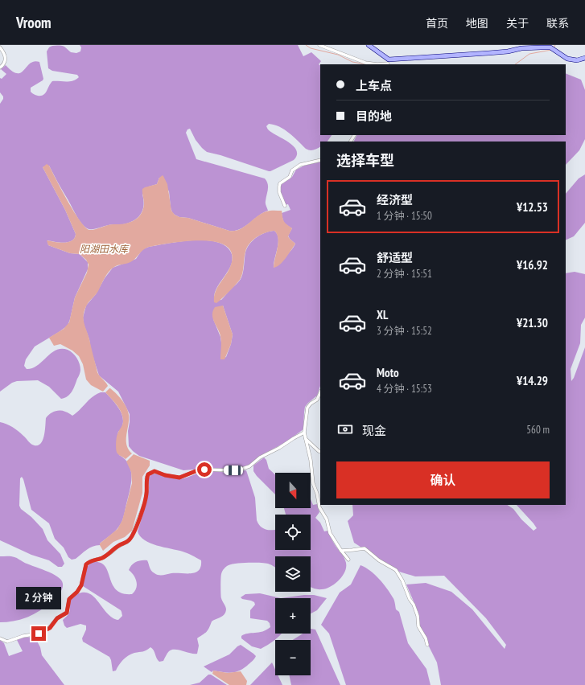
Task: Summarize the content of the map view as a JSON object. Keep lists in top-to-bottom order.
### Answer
{
  "water": ["阳湖田水库"],
  "north": "bottom",
  "page": {
    "header": "Vroom",
    "nav": [
      "首页",
      "地图",
      "关于",
      "联系"
    ],
    "banner": ["上车点", "目的地"],
    "heading": "选择车型",
    "list": [
      {
        "name": "经济型",
        "note": "1 分钟 · 15:50",
        "value": "¥12.53"
      },
      {
        "name": "舒适型",
        "note": "2 分钟 · 15:51",
        "value": "¥16.92"
      },
      {
        "name": "XL",
        "note": "3 分钟 · 15:52",
        "value": "¥21.30"
      },
      {
        "name": "Moto",
        "note": "4 分钟 · 15:53",
        "value": "¥14.29"
      }
    ],
    "pay": ["现金", "560 m"],
    "buttons": "确认",
    "map_buttons": ["+", "−"],
    "bubble": "2 分钟"
  }
}
